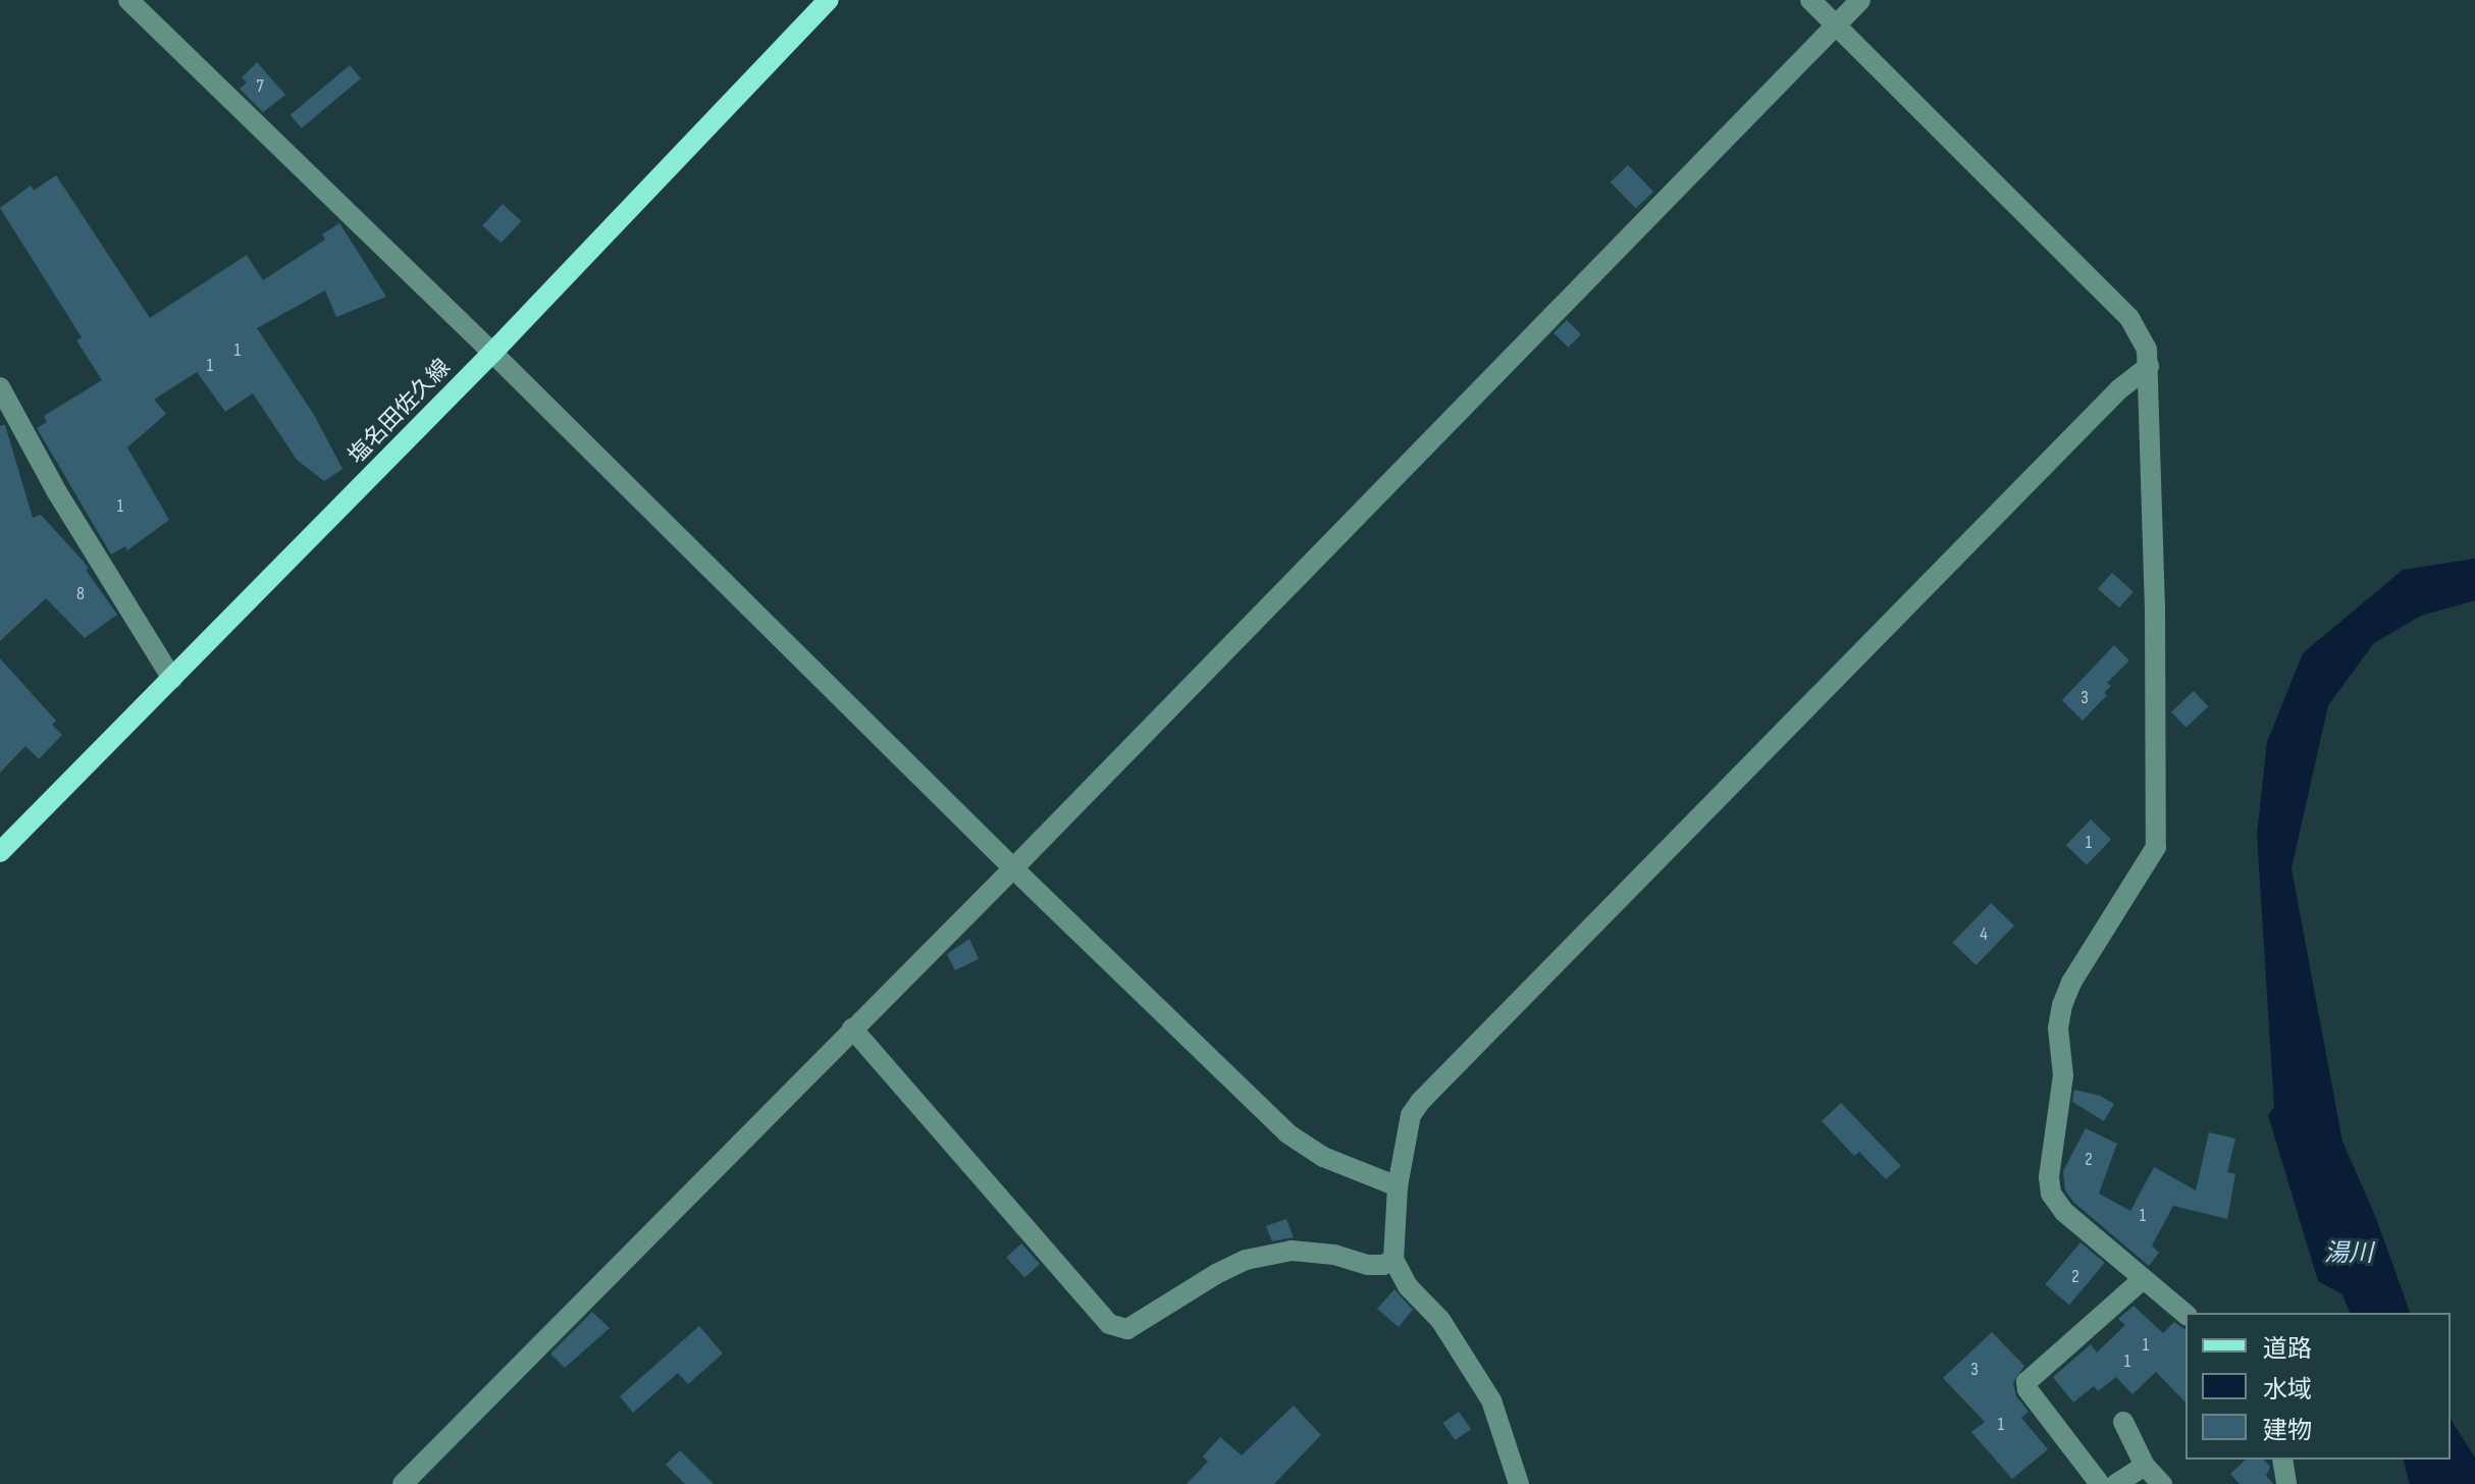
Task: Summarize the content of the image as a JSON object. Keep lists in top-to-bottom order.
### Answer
{
  "streets": {
    "main road": ["塩名田佐久線"]
  },
  "water": ["湯川"],
  "house_numbers": [
    "7",
    "1",
    "1",
    "1",
    "8",
    "3",
    "1",
    "4",
    "2",
    "1",
    "2",
    "1",
    "1",
    "3",
    "1"
  ],
  "legend": ["道路", "水域", "建物"]
}
